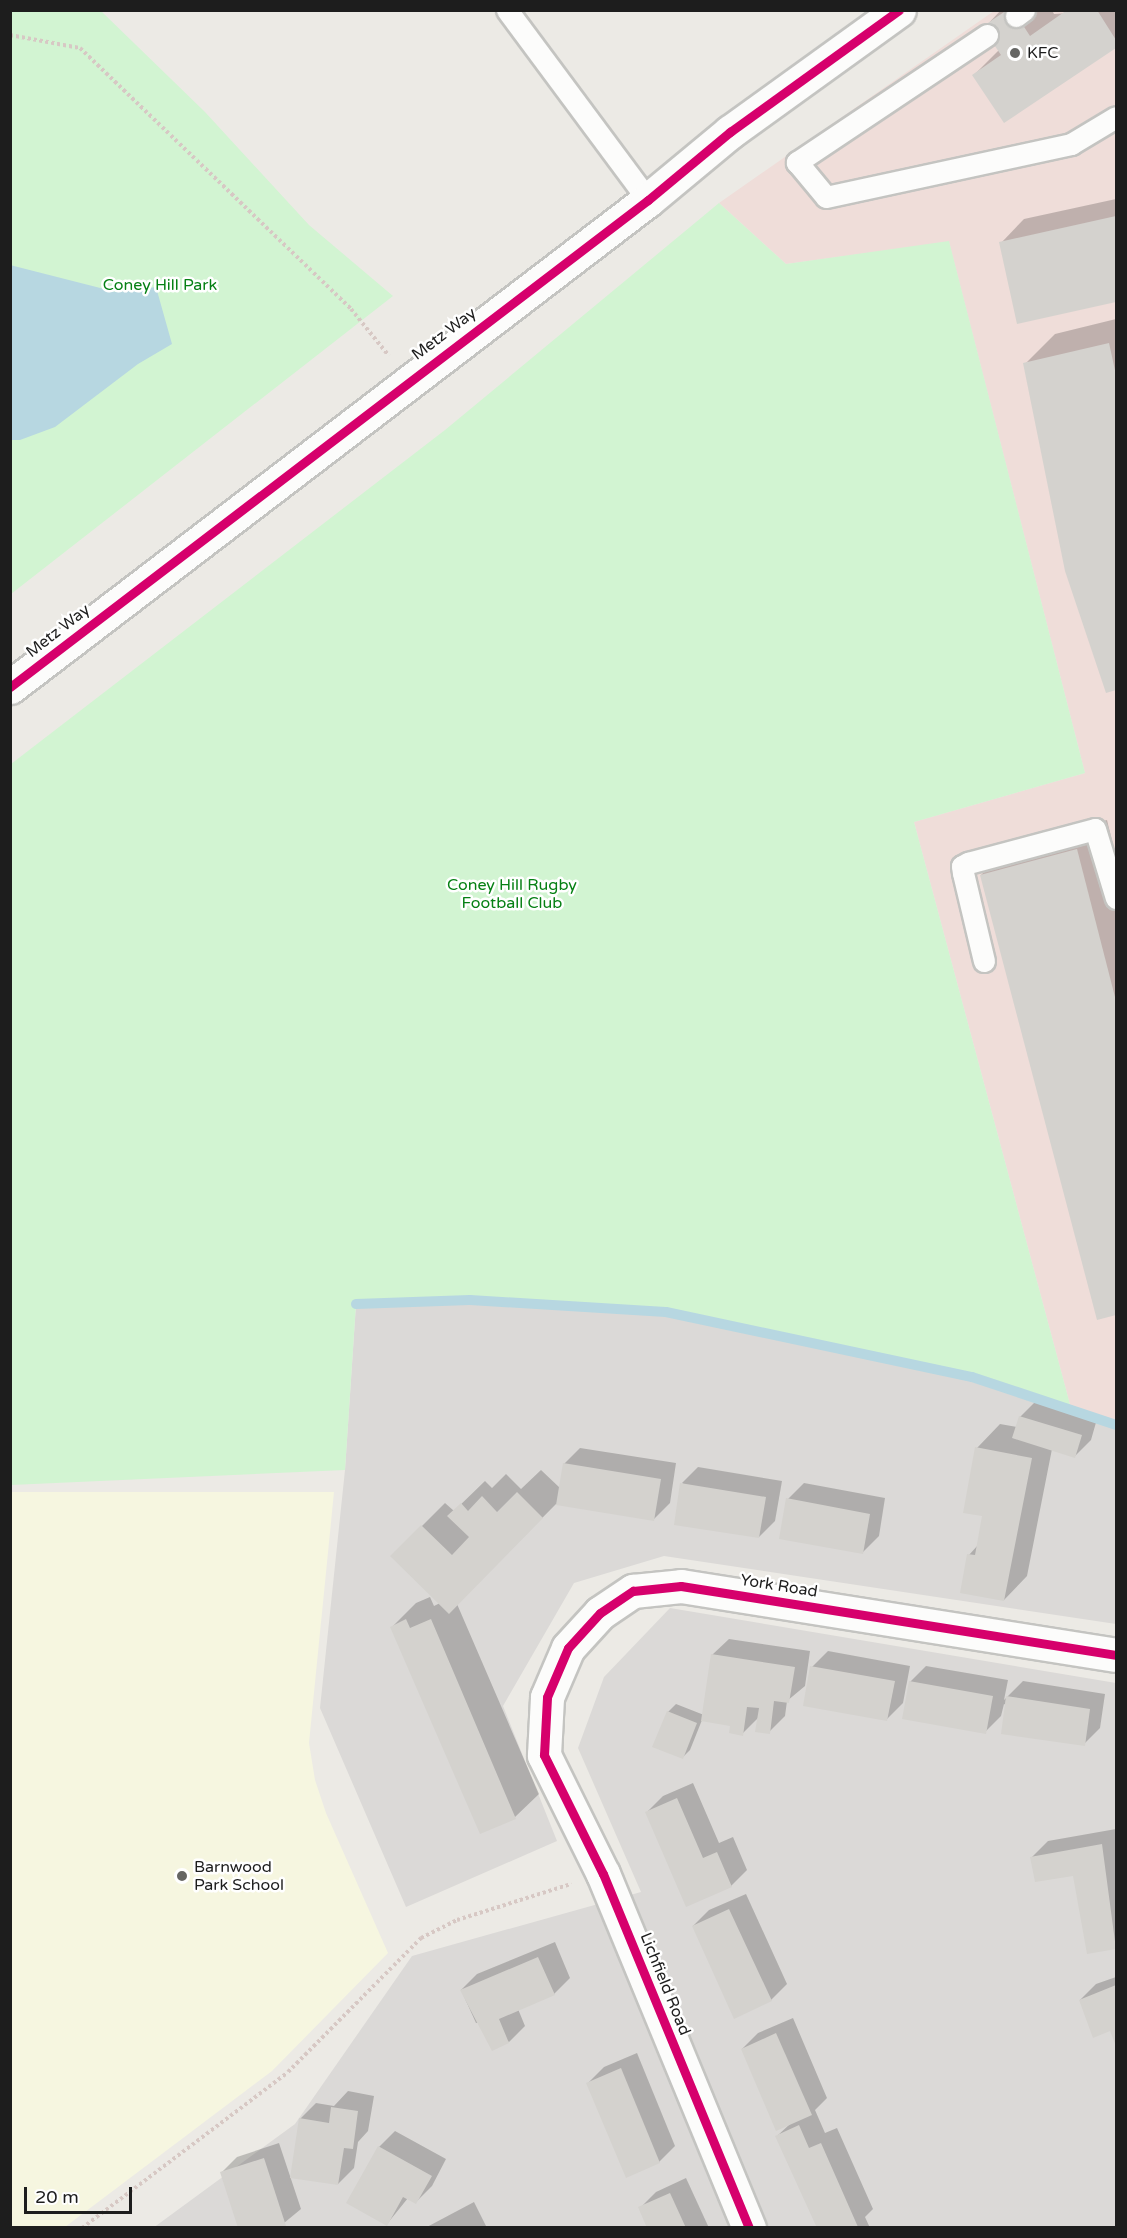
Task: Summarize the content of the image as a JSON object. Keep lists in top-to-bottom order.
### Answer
{
  "streets": {
    "street": ["Metz Way", "York Road", "Lichfield Road"]
  },
  "crossings": [
    ["York Road", "Lichfield Road"]
  ],
  "parks": ["Coney Hill Park", "Coney Hill Rugby Football Club"],
  "places": ["KFC", "Barnwood Park School"],
  "scale_bar": "20 m"
}
